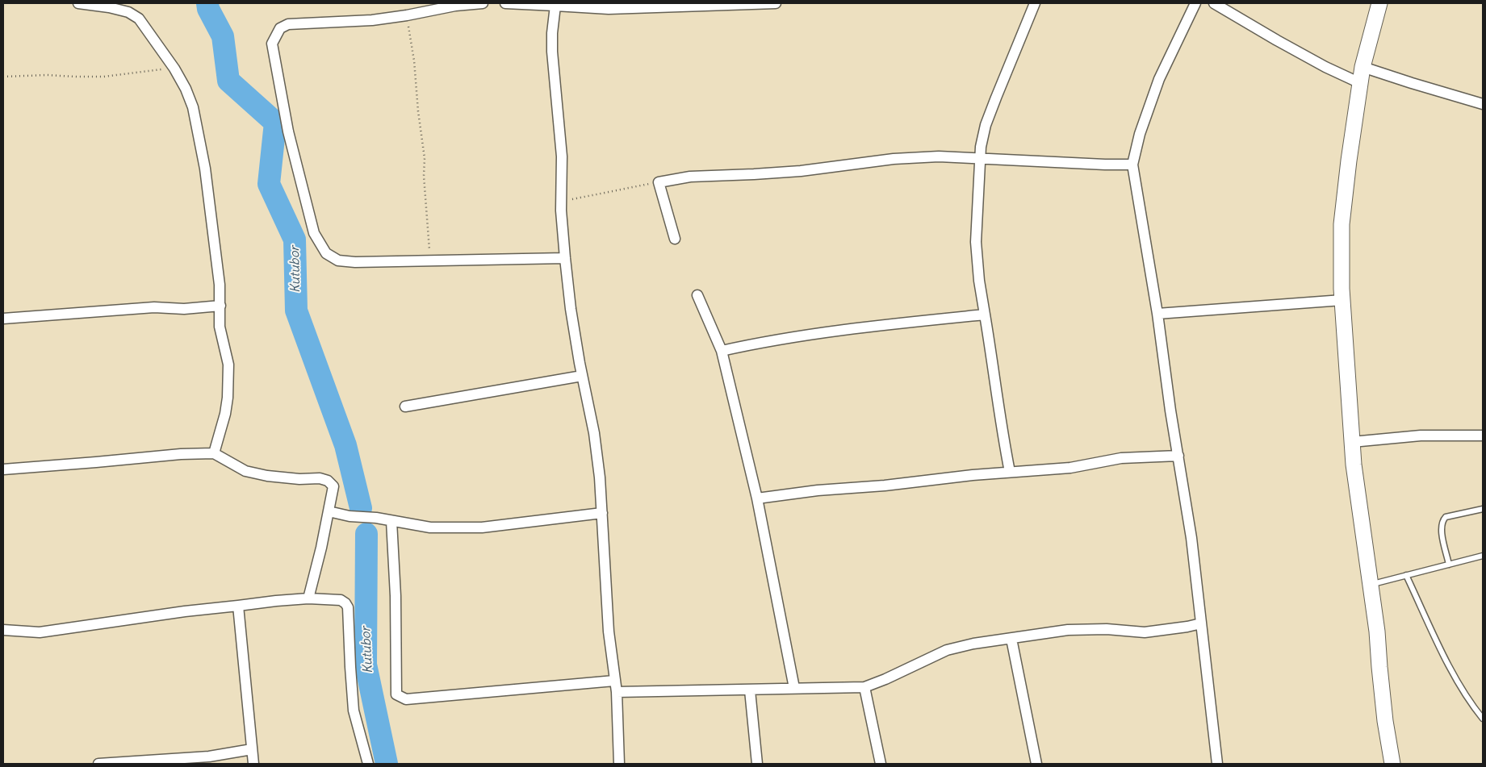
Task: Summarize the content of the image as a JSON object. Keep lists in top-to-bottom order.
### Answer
{
  "water": ["Kutubor"]
}
